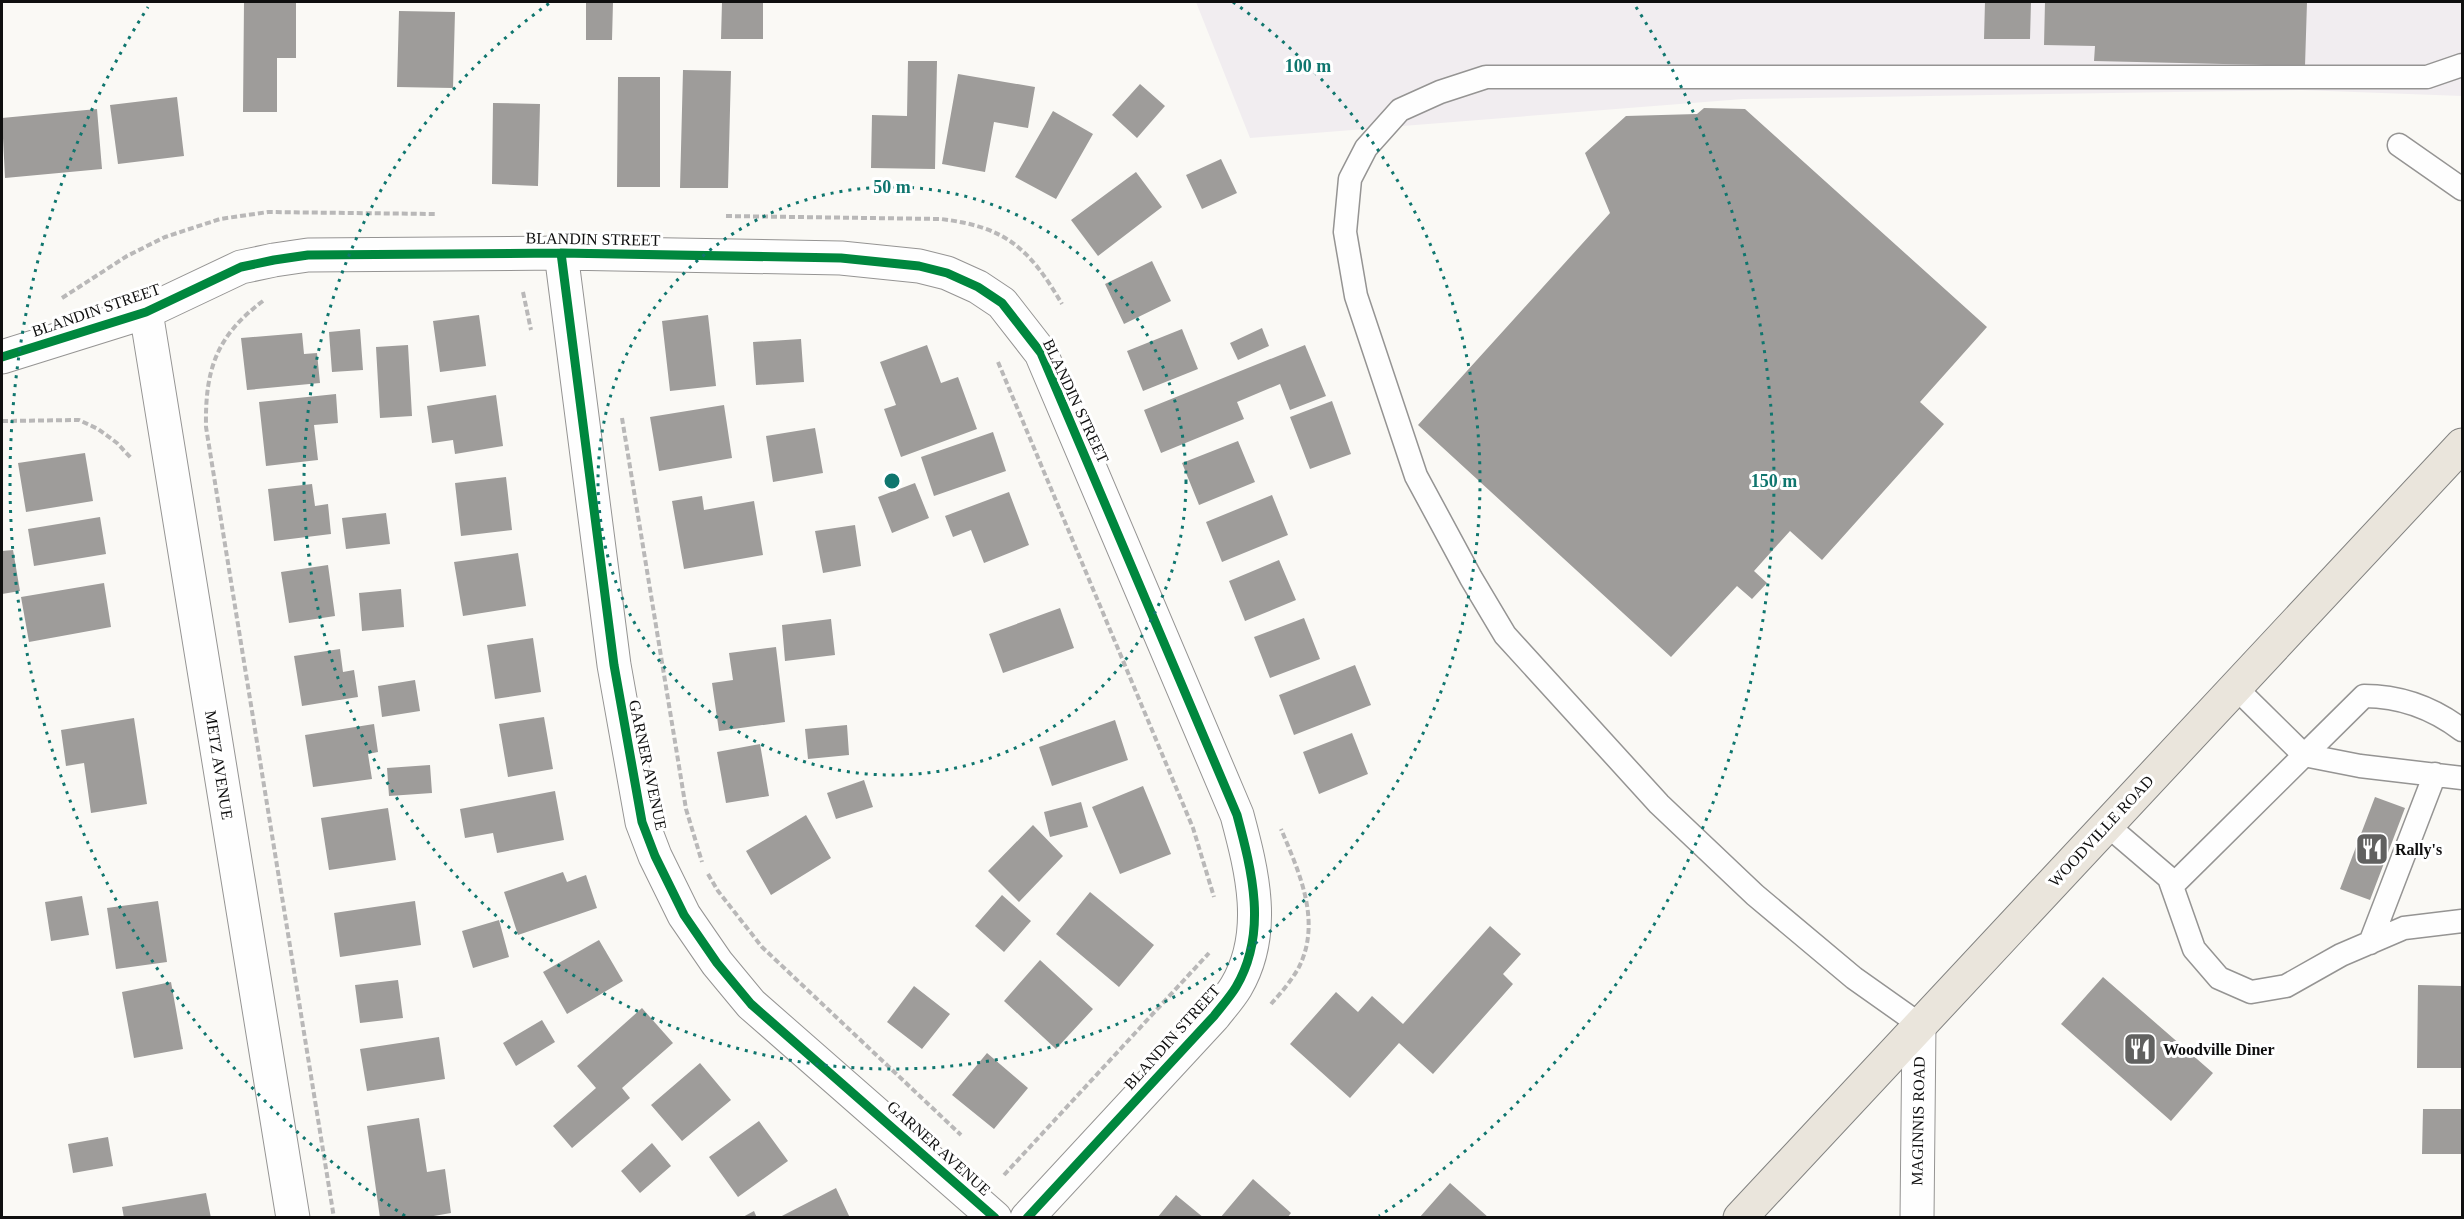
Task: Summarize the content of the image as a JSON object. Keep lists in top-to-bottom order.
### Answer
{
  "streets": {
    "main road": ["WOODVILLE ROAD"],
    "street": [
      "BLANDIN STREET",
      "METZ AVENUE",
      "GARNER AVENUE",
      "MAGINNIS ROAD"
    ]
  },
  "crossings": [
    ["BLANDIN STREET", "METZ AVENUE"],
    ["BLANDIN STREET", "GARNER AVENUE"],
    ["WOODVILLE ROAD", "MAGINNIS ROAD"]
  ],
  "places": {
    "restaurant": ["Rally's", "Woodville Diner"]
  },
  "rings": ["100 m", "50 m", "150 m"]
}
